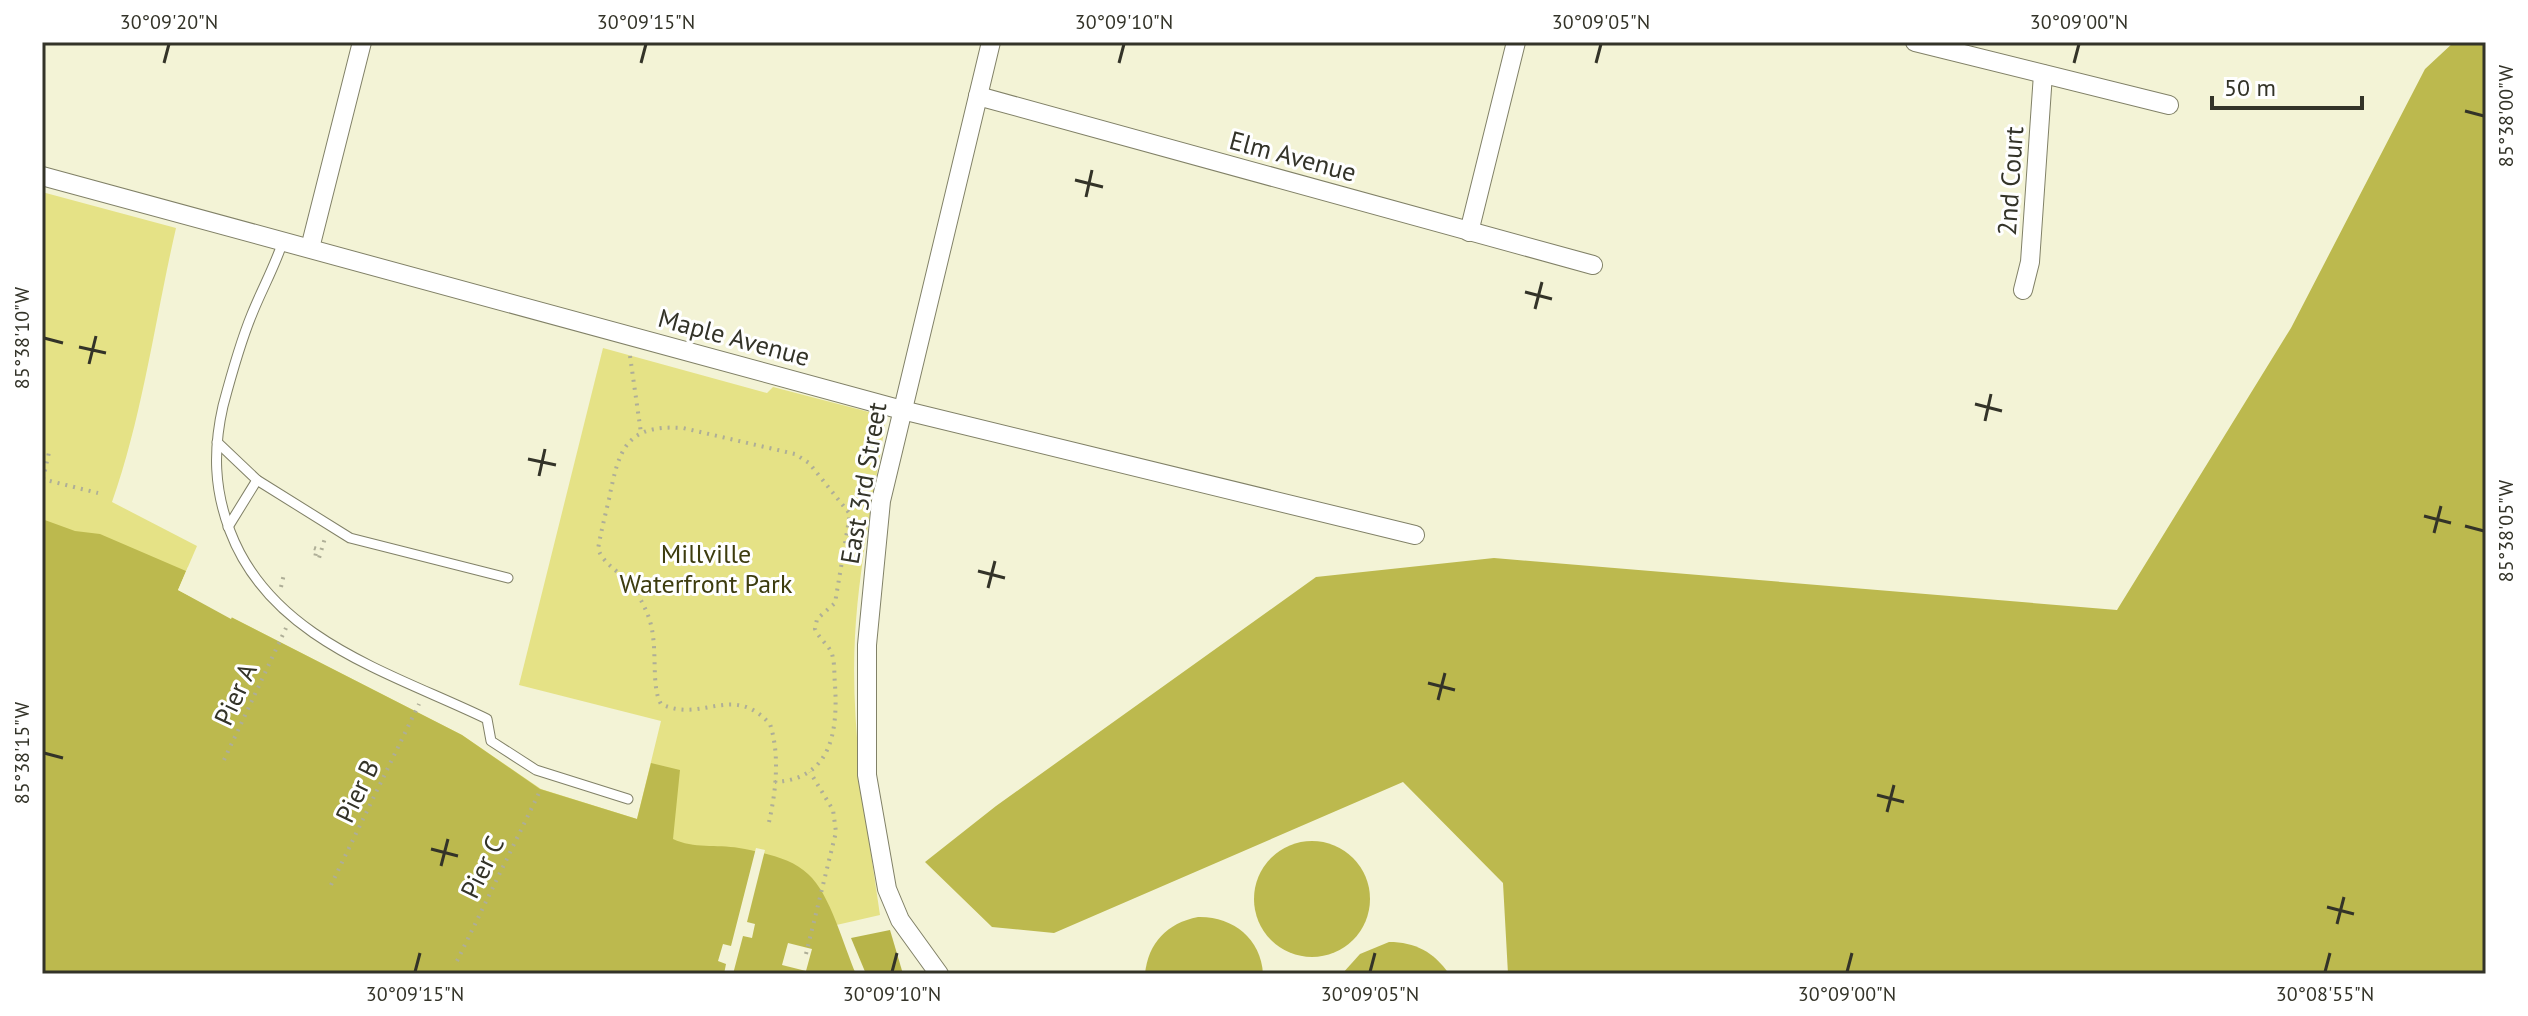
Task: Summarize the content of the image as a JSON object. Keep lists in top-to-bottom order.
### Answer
{
  "streets": {
    "street": [
      "Elm Avenue",
      "2nd Court",
      "Maple Avenue",
      "East 3rd Street"
    ],
    "path": ["Pier A", "Pier B", "Pier C"]
  },
  "crossings": [
    ["Elm Avenue", "East 3rd Street"],
    ["Maple Avenue", "East 3rd Street"]
  ],
  "parks": ["Millville Waterfront Park"],
  "scale_bar": "50 m",
  "coordinates": [
    "30°09'20\"N",
    "30°09'15\"N",
    "30°09'10\"N",
    "30°09'05\"N",
    "30°09'00\"N",
    "85°38'00\"W",
    "85°38'10\"W",
    "85°38'05\"W",
    "85°38'15\"W",
    "30°08'55\"N"
  ]
}
